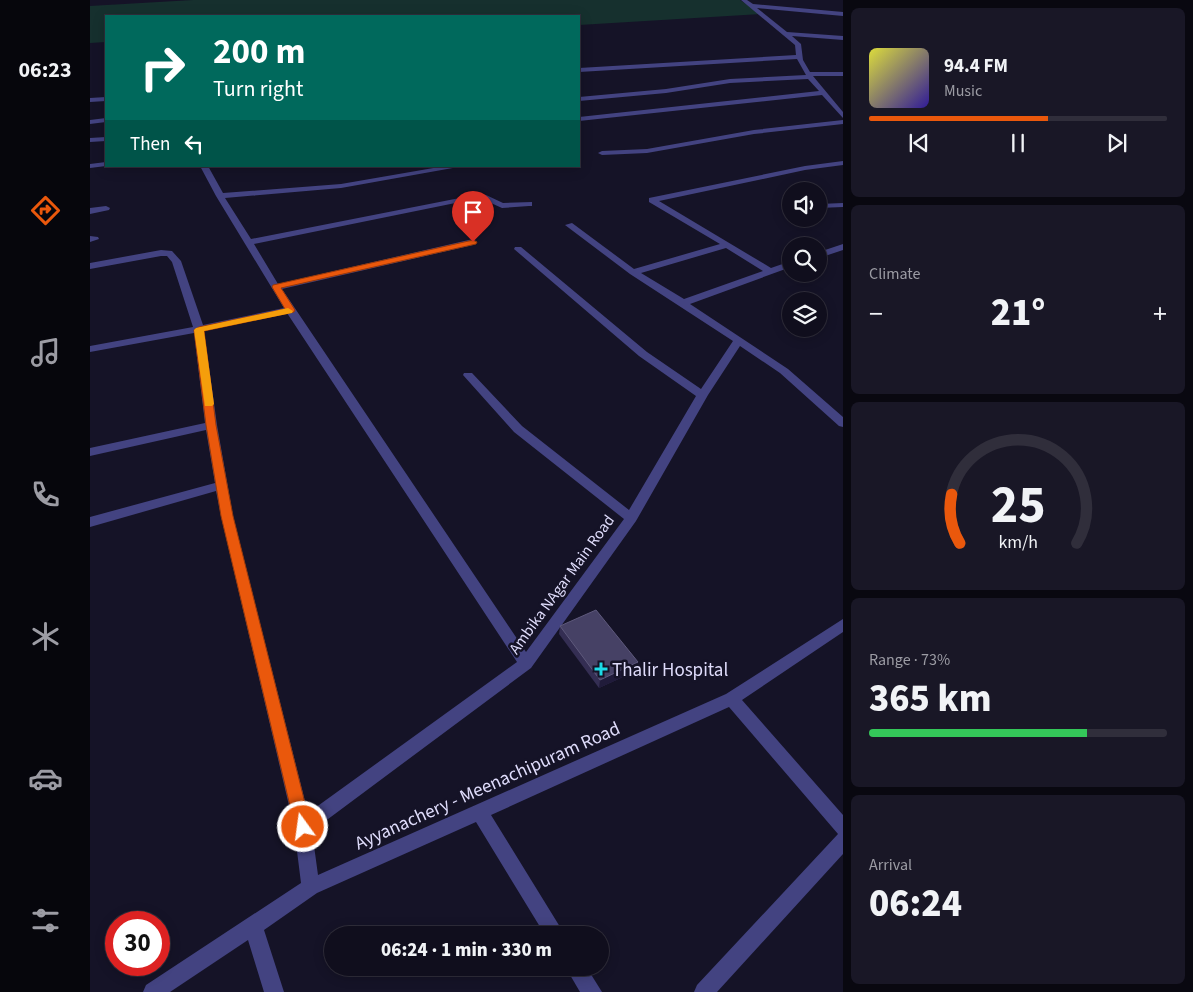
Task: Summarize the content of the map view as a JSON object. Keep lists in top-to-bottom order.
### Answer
{
  "streets": {
    "street": ["Ambika NAgar Main Road", "Ayyanachery - Meenachipuram Road"]
  },
  "places": {
    "health": ["Thalir Hospital"]
  },
  "page": {
    "tabs": "06:23",
    "turn": ["200 m", "Turn right"],
    "song": ["94.4 FM", "Music"],
    "then": "Then",
    "tile": [
      "Climate",
      ["Range · 73%", "365 km"],
      ["Arrival", "06:24"]
    ],
    "heat": ["−", "21°", "+"],
    "limit": "30",
    "trip": "06:24 · 1 min · 330 m",
    "gauge": ["25", "km/h"]
  }
}
